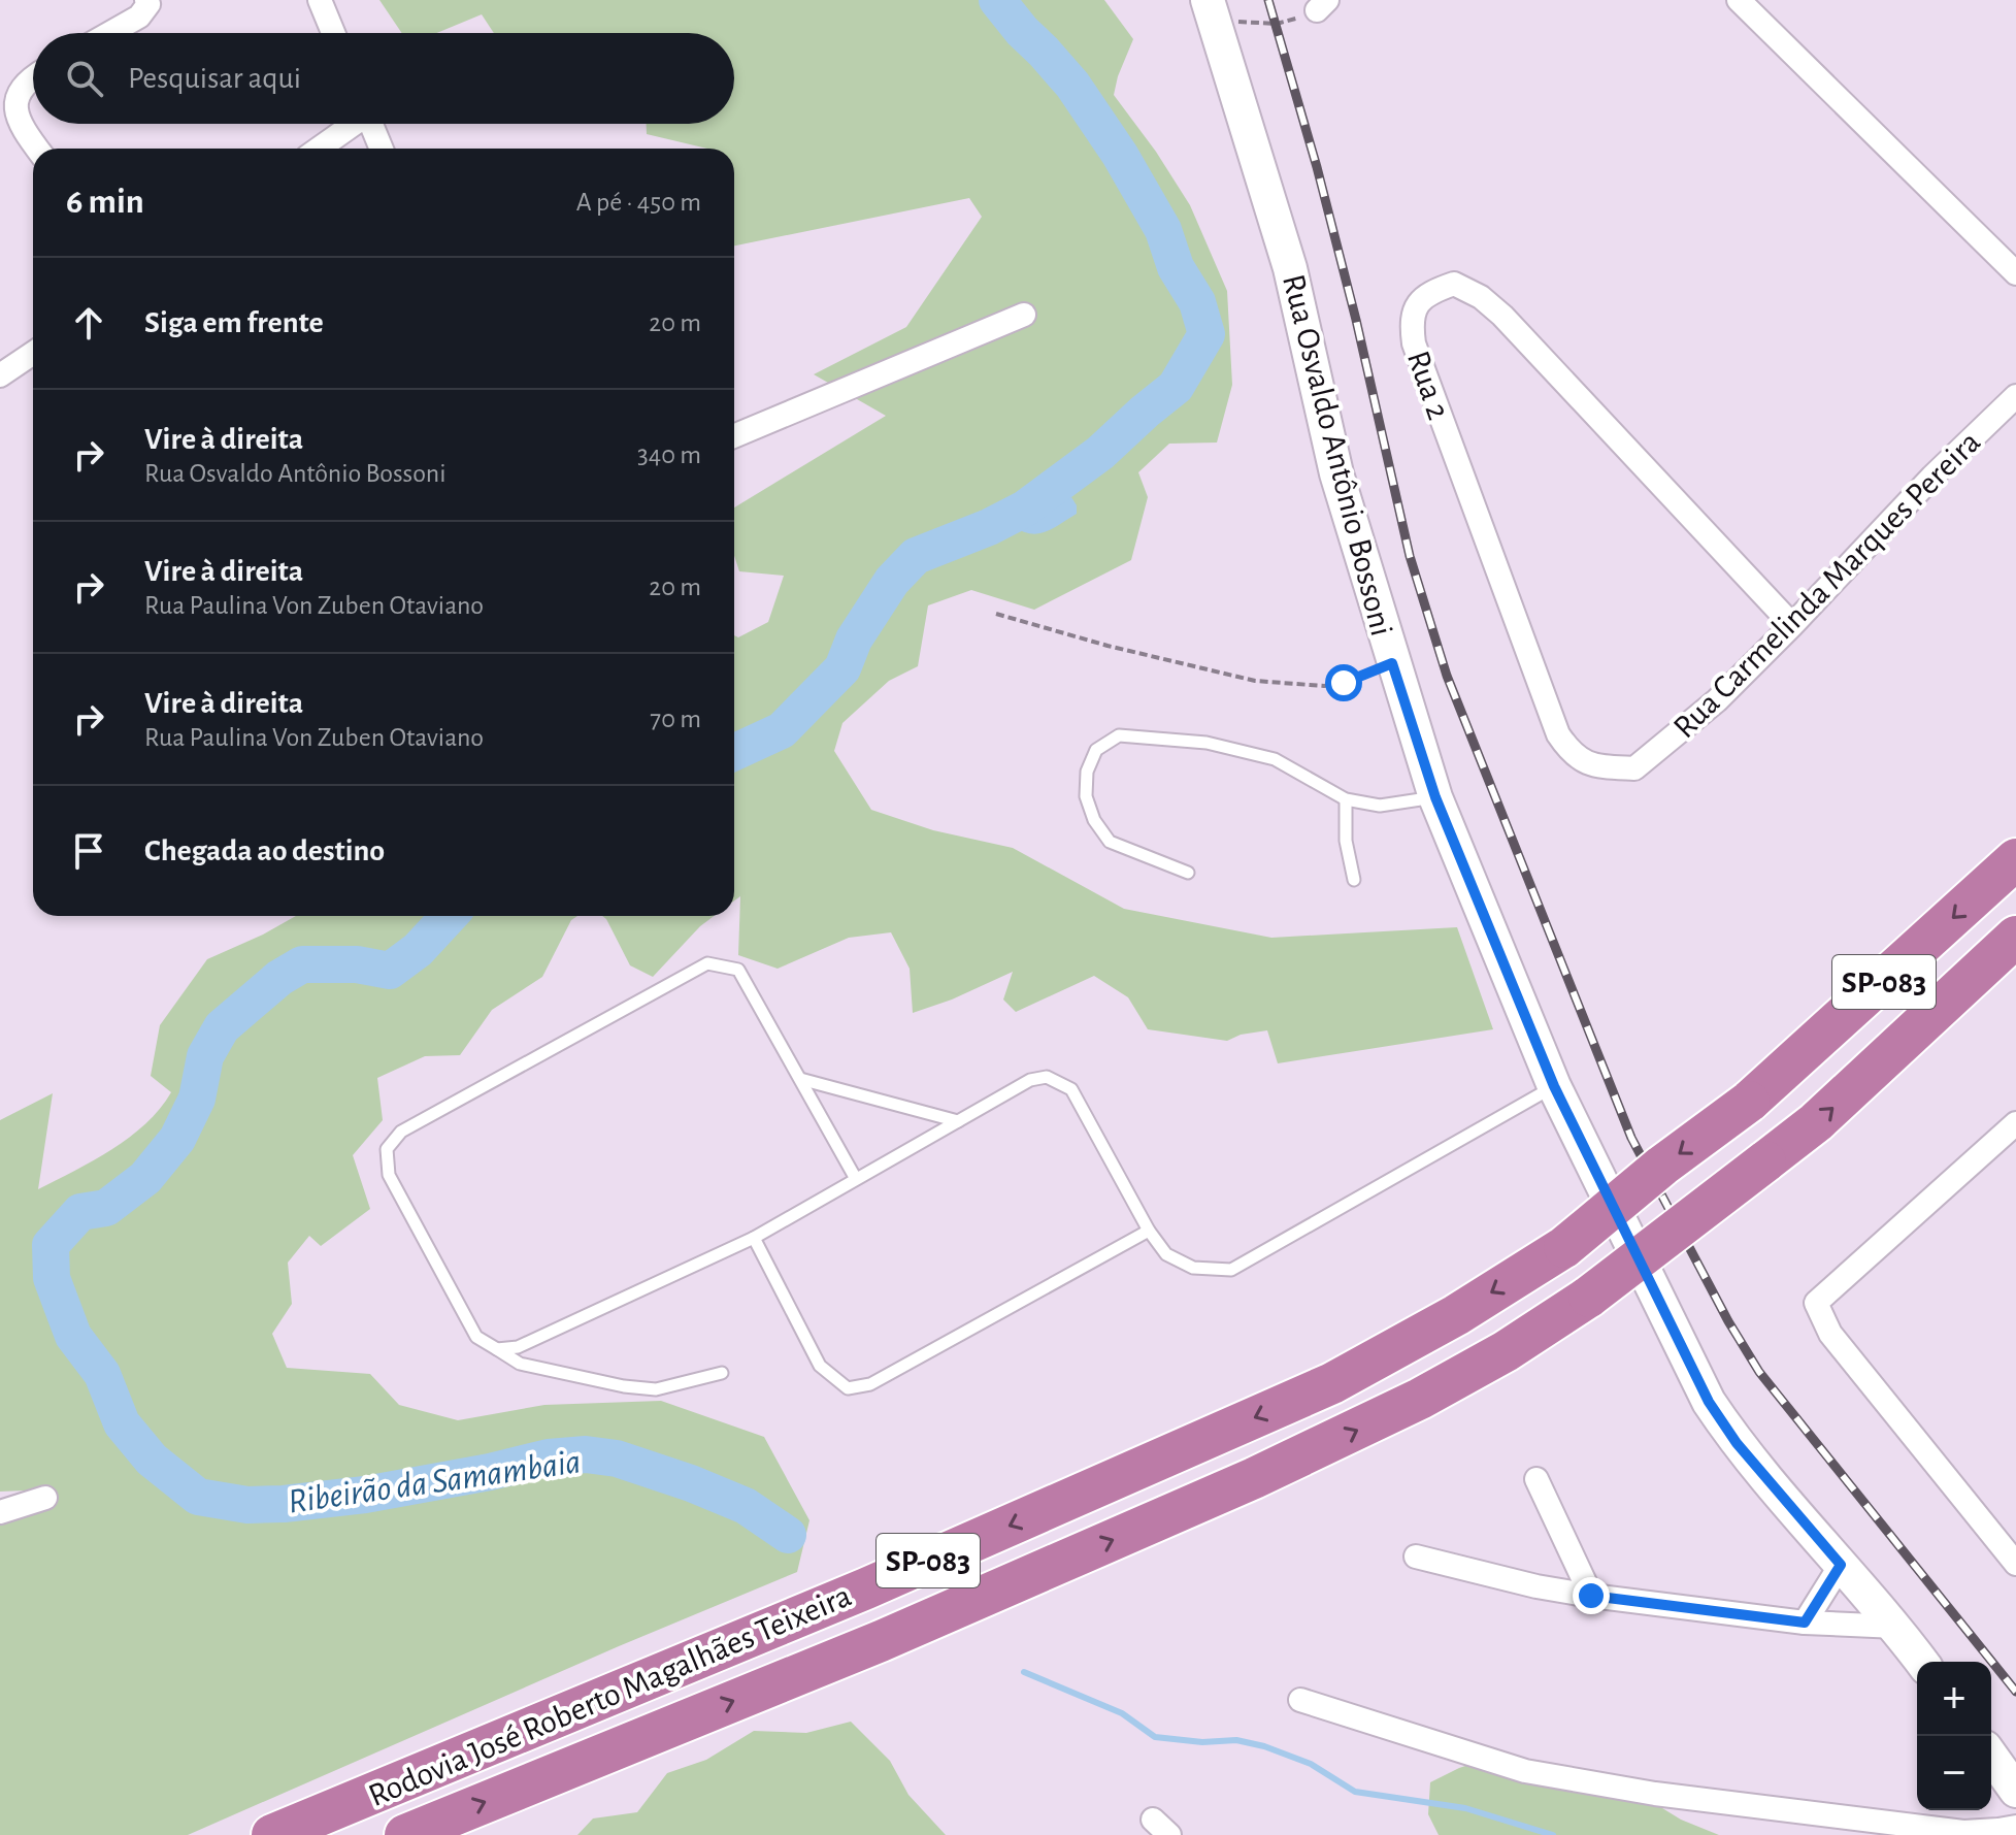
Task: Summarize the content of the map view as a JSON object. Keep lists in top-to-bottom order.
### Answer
{
  "streets": {
    "highway": ["SP-083", "Rodovia José Roberto Magalhães Teixeira"],
    "street": ["Rua 2", "Rua Osvaldo Antônio Bossoni", "Rua Carmelinda Marques Pereira"]
  },
  "crossings": [
    ["Rua 2", "Rua Carmelinda Marques Pereira"]
  ],
  "water": ["Ribeirão da Samambaia"],
  "page": {
    "search": "Pesquisar aqui",
    "heading": ["6 min", "A pé · 450 m"],
    "list": [
      ["Siga em frente", "20 m"],
      ["Vire à direita", "Rua Osvaldo Antônio Bossoni", "340 m"],
      ["Vire à direita", "Rua Paulina Von Zuben Otaviano", "20 m"],
      ["Vire à direita", "Rua Paulina Von Zuben Otaviano", "70 m"],
      "Chegada ao destino"
    ],
    "map_buttons": ["+", "−"]
  }
}
